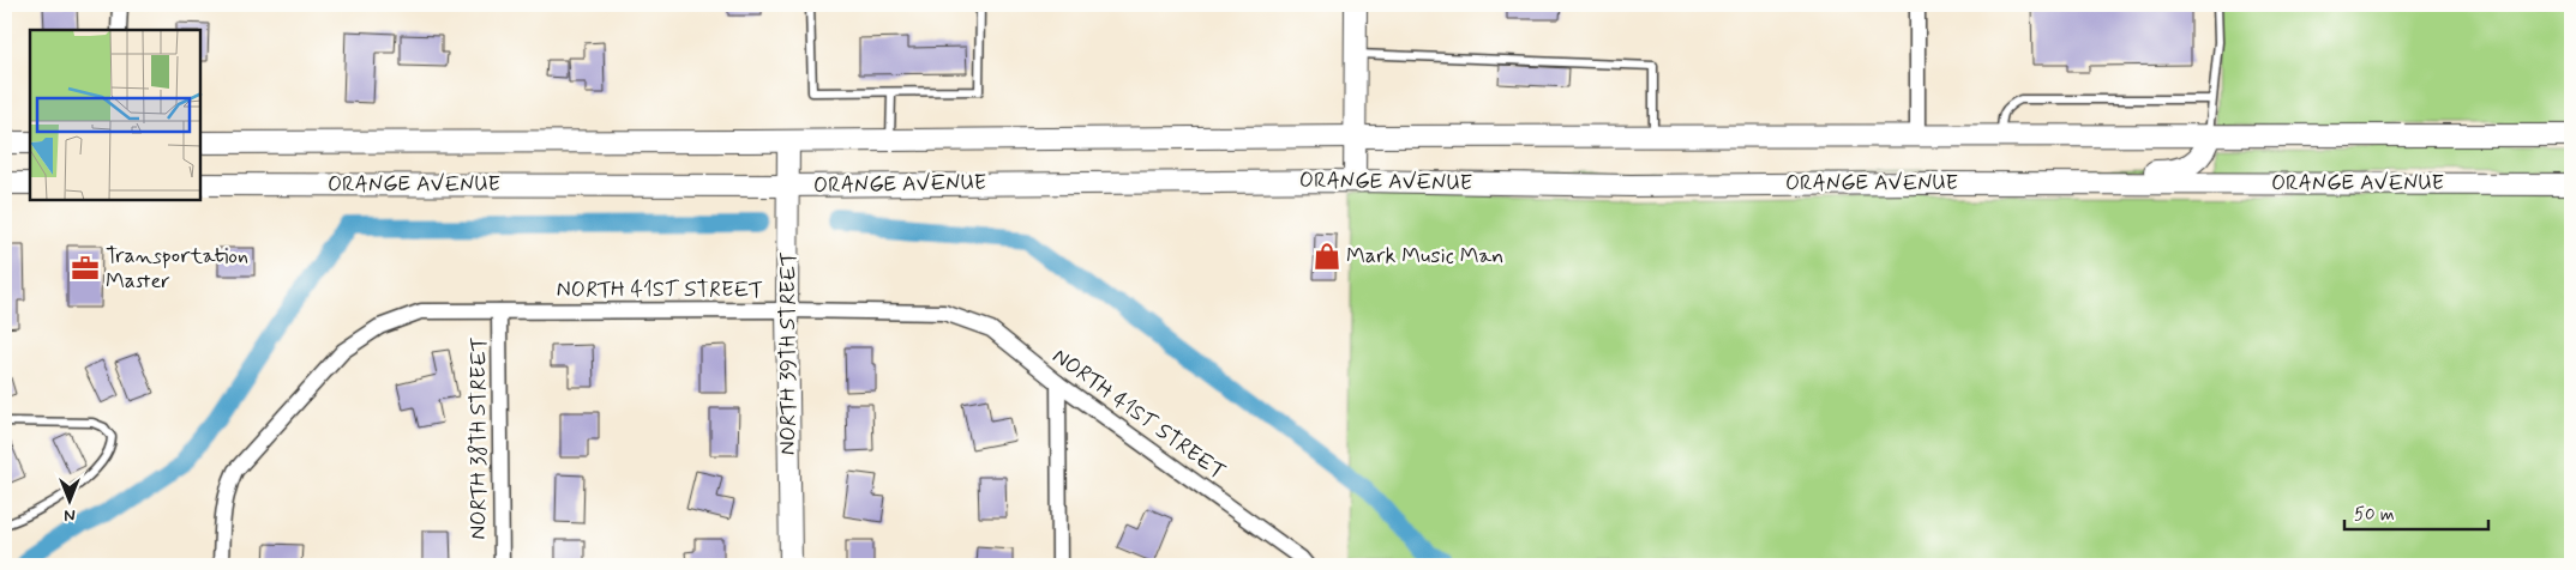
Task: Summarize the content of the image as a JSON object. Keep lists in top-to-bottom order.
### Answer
{
  "streets": {
    "main road": ["ORANGE AVENUE", "NORTH 39TH STREET"],
    "street": ["NORTH 41ST STREET", "NORTH 38TH STREET"]
  },
  "crossings": [
    ["ORANGE AVENUE", "NORTH 39TH STREET"],
    ["NORTH 41ST STREET", "NORTH 39TH STREET"],
    ["NORTH 41ST STREET", "NORTH 38TH STREET"]
  ],
  "places": {
    "shop": ["Mark Music Man"],
    "office": ["Transportation Master"]
  },
  "scale_bar": "50 m",
  "north": "bottom"
}
